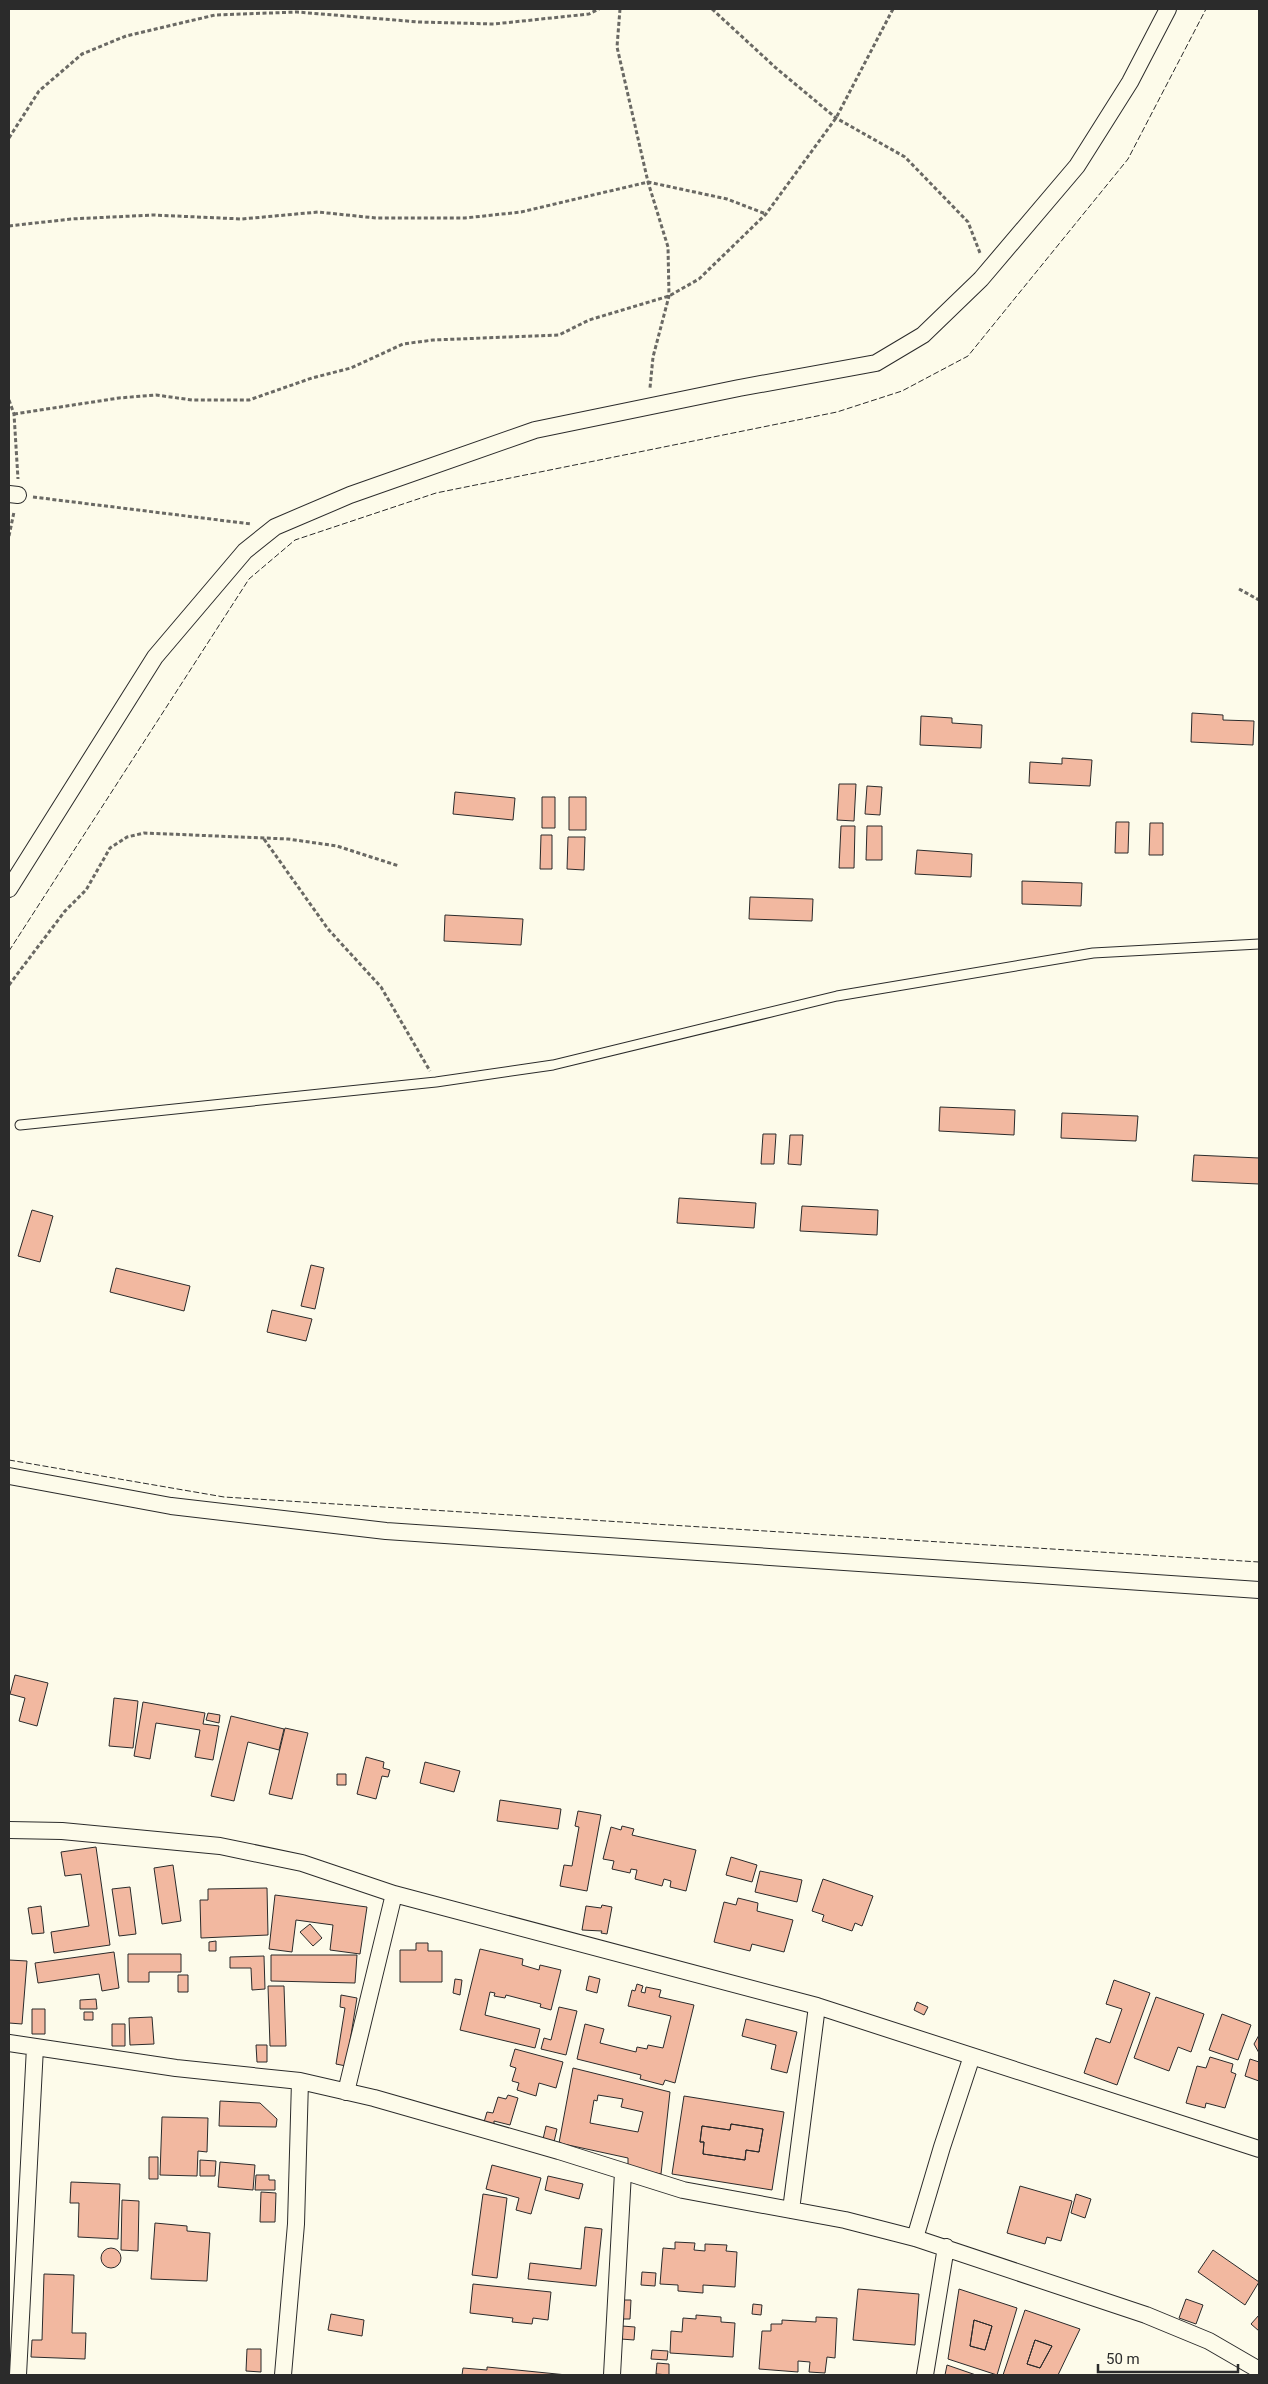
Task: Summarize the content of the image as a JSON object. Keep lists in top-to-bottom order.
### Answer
{
  "scale_bar": "50 m"
}
